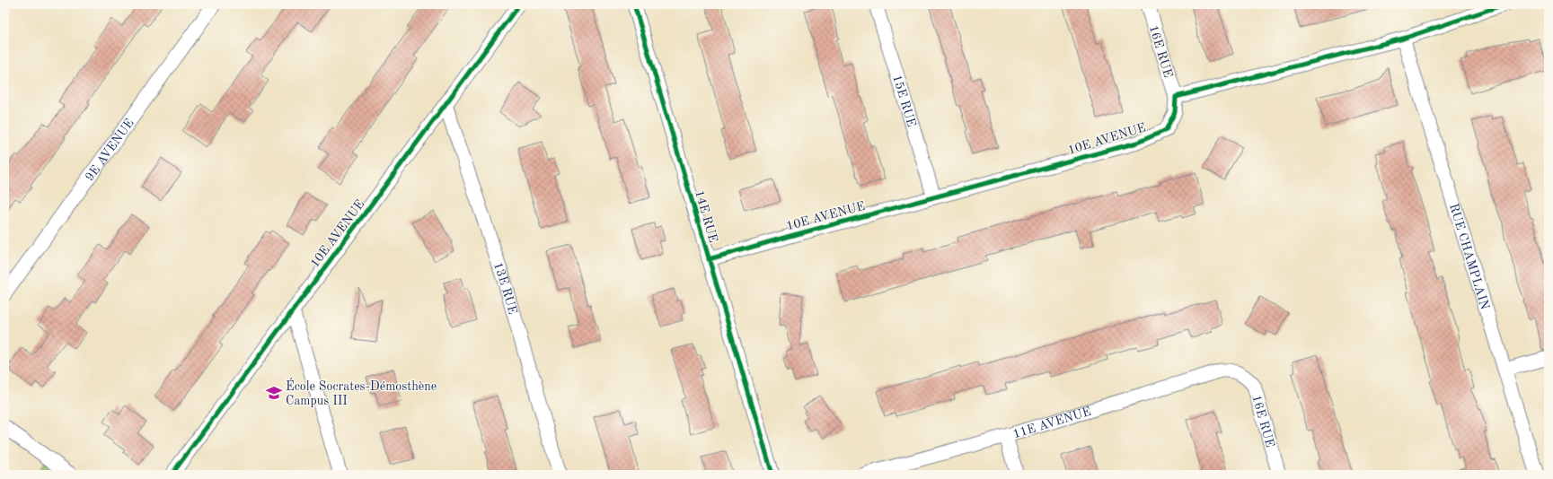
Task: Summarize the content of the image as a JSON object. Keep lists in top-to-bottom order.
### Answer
{
  "streets": {
    "street": [
      "16E RUE",
      "15E RUE",
      "10E AVENUE",
      "9E AVENUE",
      "14E RUE",
      "RUE CHAMPLAIN",
      "13E RUE",
      "11E AVENUE"
    ]
  },
  "crossings": [
    ["16E RUE", "10E AVENUE"],
    ["16E RUE", "11E AVENUE"],
    ["15E RUE", "10E AVENUE"],
    ["10E AVENUE", "14E RUE"],
    ["10E AVENUE", "13E RUE"]
  ],
  "places": {
    "school or university": ["École Socrates-Démosthène Campus III"]
  }
}
